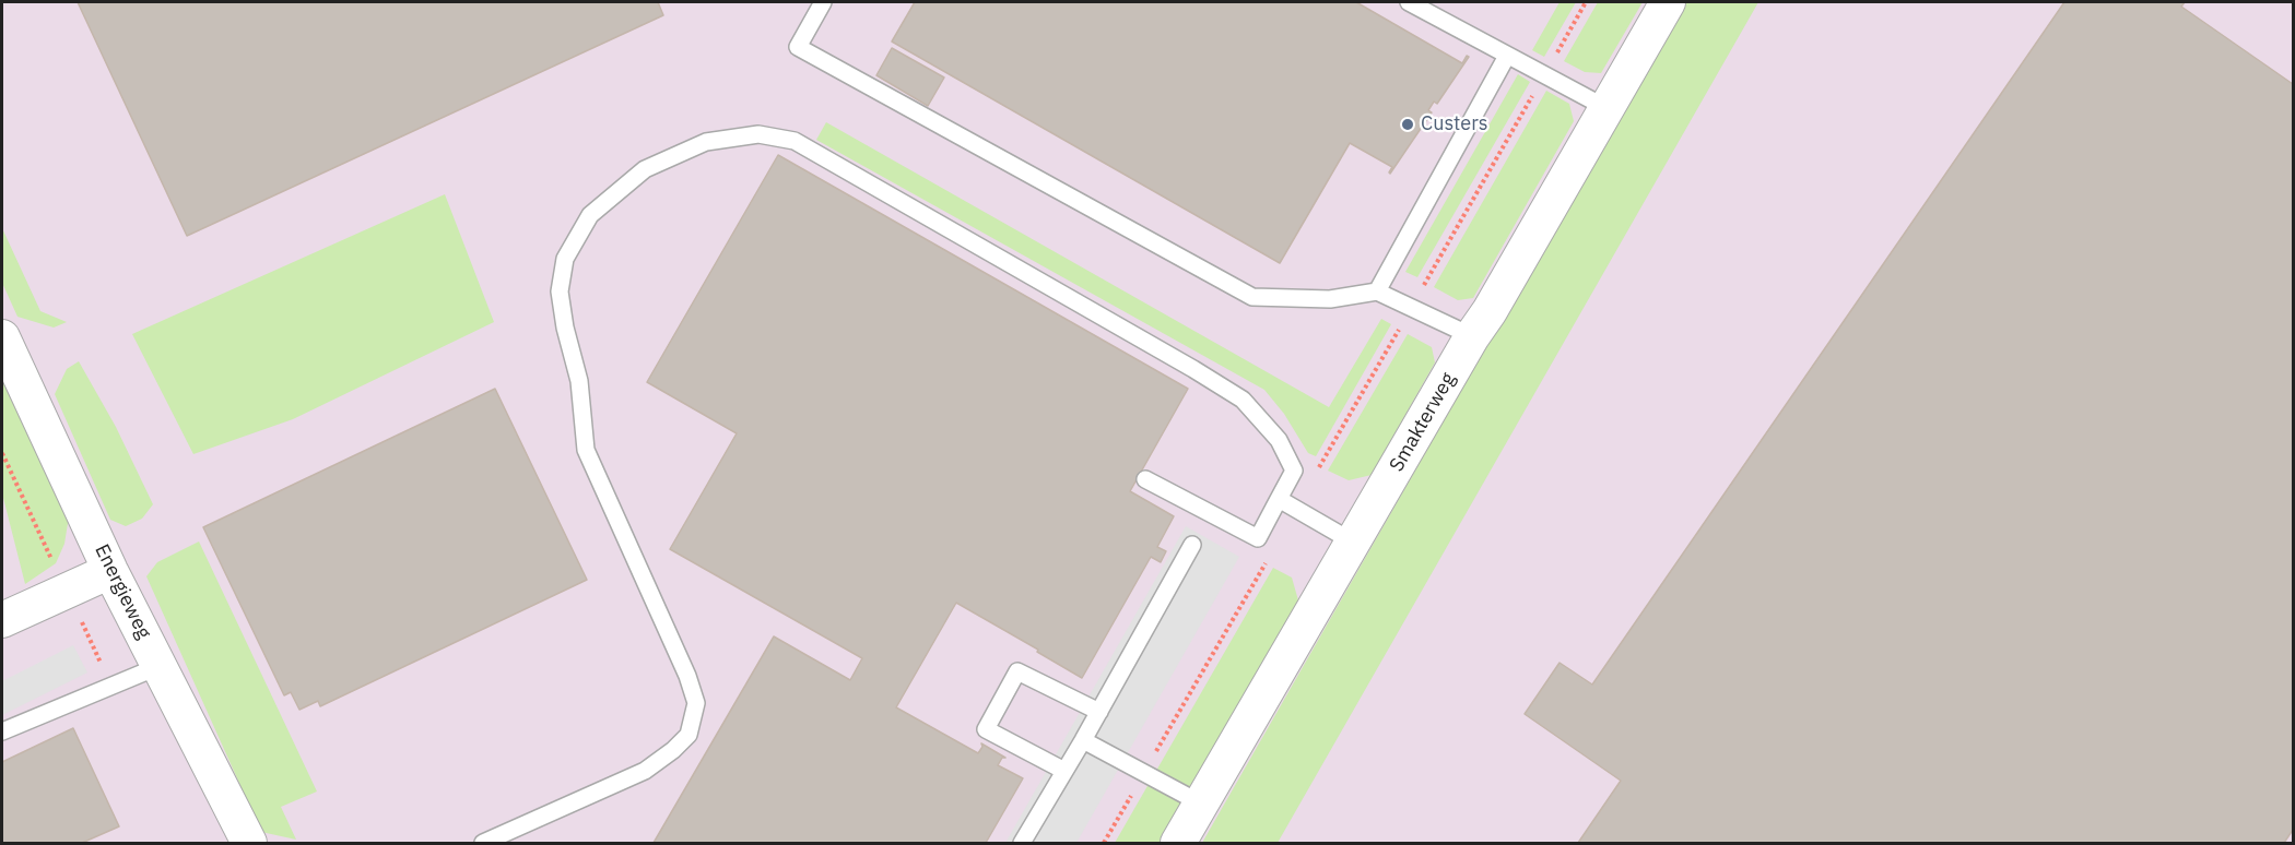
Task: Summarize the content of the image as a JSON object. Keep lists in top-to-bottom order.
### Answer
{
  "streets": {
    "street": ["Smakterweg", "Energieweg"]
  },
  "places": ["Custers"]
}
